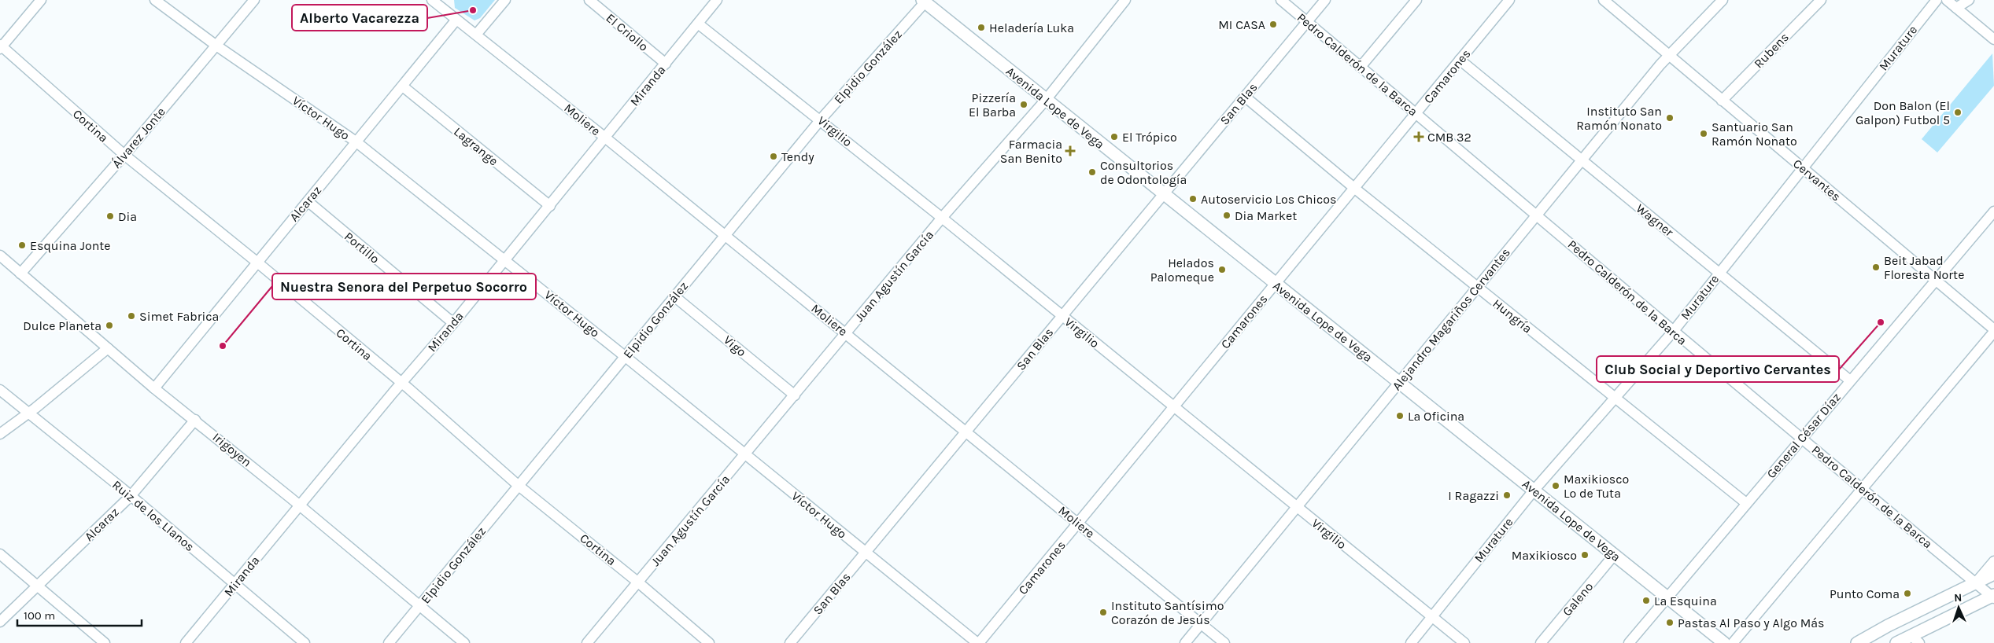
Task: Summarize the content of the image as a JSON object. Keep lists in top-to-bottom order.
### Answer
{
  "streets": {
    "main road": ["Avenida Lope de Vega"],
    "street": [
      "El Criollo",
      "Murature",
      "Rubens",
      "Pedro Calderón de la Barca",
      "Elpidio González",
      "Camarones",
      "Miranda",
      "San Blas",
      "Víctor Hugo",
      "Moliere",
      "Cortina",
      "Virgilio",
      "Álvarez Jonte",
      "Lagrange",
      "Cervantes",
      "Alcaraz",
      "Wagner",
      "Portillo",
      "Juan Agustín García",
      "Hungría",
      "Alejandro Magariños Cervantes",
      "Vigo",
      "General César Díaz",
      "Irigoyen",
      "Ruiz de los Llanos",
      "Galeno"
    ]
  },
  "crossings": [
    ["El Criollo", "Miranda"],
    ["Murature", "Pedro Calderón de la Barca"],
    ["Murature", "Avenida Lope de Vega"],
    ["Murature", "Virgilio"],
    ["Murature", "Cervantes"],
    ["Murature", "Wagner"],
    ["Murature", "Hungría"],
    ["Rubens", "Cervantes"],
    ["Pedro Calderón de la Barca", "Camarones"],
    ["Pedro Calderón de la Barca", "San Blas"],
    ["Pedro Calderón de la Barca", "Alejandro Magariños Cervantes"],
    ["Pedro Calderón de la Barca", "General César Díaz"],
    ["Elpidio González", "Avenida Lope de Vega"],
    ["Elpidio González", "Víctor Hugo"],
    ["Elpidio González", "Moliere"],
    ["Elpidio González", "Cortina"],
    ["Elpidio González", "Virgilio"],
    ["Elpidio González", "Vigo"],
    ["Elpidio González", "Irigoyen"],
    ["Camarones", "Avenida Lope de Vega"],
    ["Camarones", "Víctor Hugo"],
    ["Camarones", "Moliere"],
    ["Camarones", "Virgilio"],
    ["Camarones", "Wagner"],
    ["Camarones", "Hungría"],
    ["Miranda", "Víctor Hugo"],
    ["Miranda", "Moliere"],
    ["Miranda", "Cortina"],
    ["Miranda", "Virgilio"],
    ["Miranda", "Lagrange"],
    ["Miranda", "Portillo"],
    ["Miranda", "Irigoyen"],
    ["Miranda", "Ruiz de los Llanos"],
    ["San Blas", "Avenida Lope de Vega"],
    ["San Blas", "Víctor Hugo"],
    ["San Blas", "Moliere"],
    ["San Blas", "Virgilio"],
    ["San Blas", "Hungría"],
    ["Avenida Lope de Vega", "Juan Agustín García"],
    ["Avenida Lope de Vega", "Alejandro Magariños Cervantes"],
    ["Avenida Lope de Vega", "General César Díaz"],
    ["Avenida Lope de Vega", "Galeno"],
    ["Víctor Hugo", "Álvarez Jonte"],
    ["Víctor Hugo", "Alcaraz"],
    ["Víctor Hugo", "Juan Agustín García"],
    ["Moliere", "Alcaraz"],
    ["Moliere", "Juan Agustín García"],
    ["Moliere", "Alejandro Magariños Cervantes"],
    ["Cortina", "Álvarez Jonte"],
    ["Cortina", "Alcaraz"],
    ["Cortina", "Juan Agustín García"],
    ["Virgilio", "Juan Agustín García"],
    ["Virgilio", "Alejandro Magariños Cervantes"],
    ["Álvarez Jonte", "Irigoyen"],
    ["Lagrange", "Alcaraz"],
    ["Cervantes", "Alejandro Magariños Cervantes"],
    ["Cervantes", "General César Díaz"],
    ["Alcaraz", "Portillo"],
    ["Alcaraz", "Irigoyen"],
    ["Alcaraz", "Ruiz de los Llanos"],
    ["Wagner", "Alejandro Magariños Cervantes"],
    ["Wagner", "General César Díaz"],
    ["Juan Agustín García", "Vigo"],
    ["Hungría", "Alejandro Magariños Cervantes"],
    ["Hungría", "General César Díaz"]
  ],
  "places": {
    "other": [
      "Alberto Vacarezza",
      "MI CASA",
      "Heladería Luka",
      "Pizzería El Barba",
      "Don Balon (El Galpon) Futbol 5",
      "Instituto San Ramón Nonato",
      "Santuario San Ramón Nonato",
      "El Trópico",
      "Tendy",
      "Consultorios de Odontología",
      "Autoservicio Los Chicos",
      "Dia Market",
      "Dia",
      "Esquina Jonte",
      "Beit Jabad Floresta Norte",
      "Helados Palomeque",
      "Simet Fabrica",
      "Club Social y Deportivo Cervantes",
      "Dulce Planeta",
      "Nuestra Senora del Perpetuo Socorro",
      "La Oficina",
      "Maxikiosco Lo de Tuta",
      "I Ragazzi",
      "Maxikiosco",
      "Punto Coma",
      "La Esquina",
      "Instituto Santísimo Corazón de Jesús",
      "Pastas Al Paso y Algo Más"
    ],
    "health": ["CMB 32", "Farmacia San Benito"]
  },
  "scale_bar": "100 m",
  "north": "top"
}
